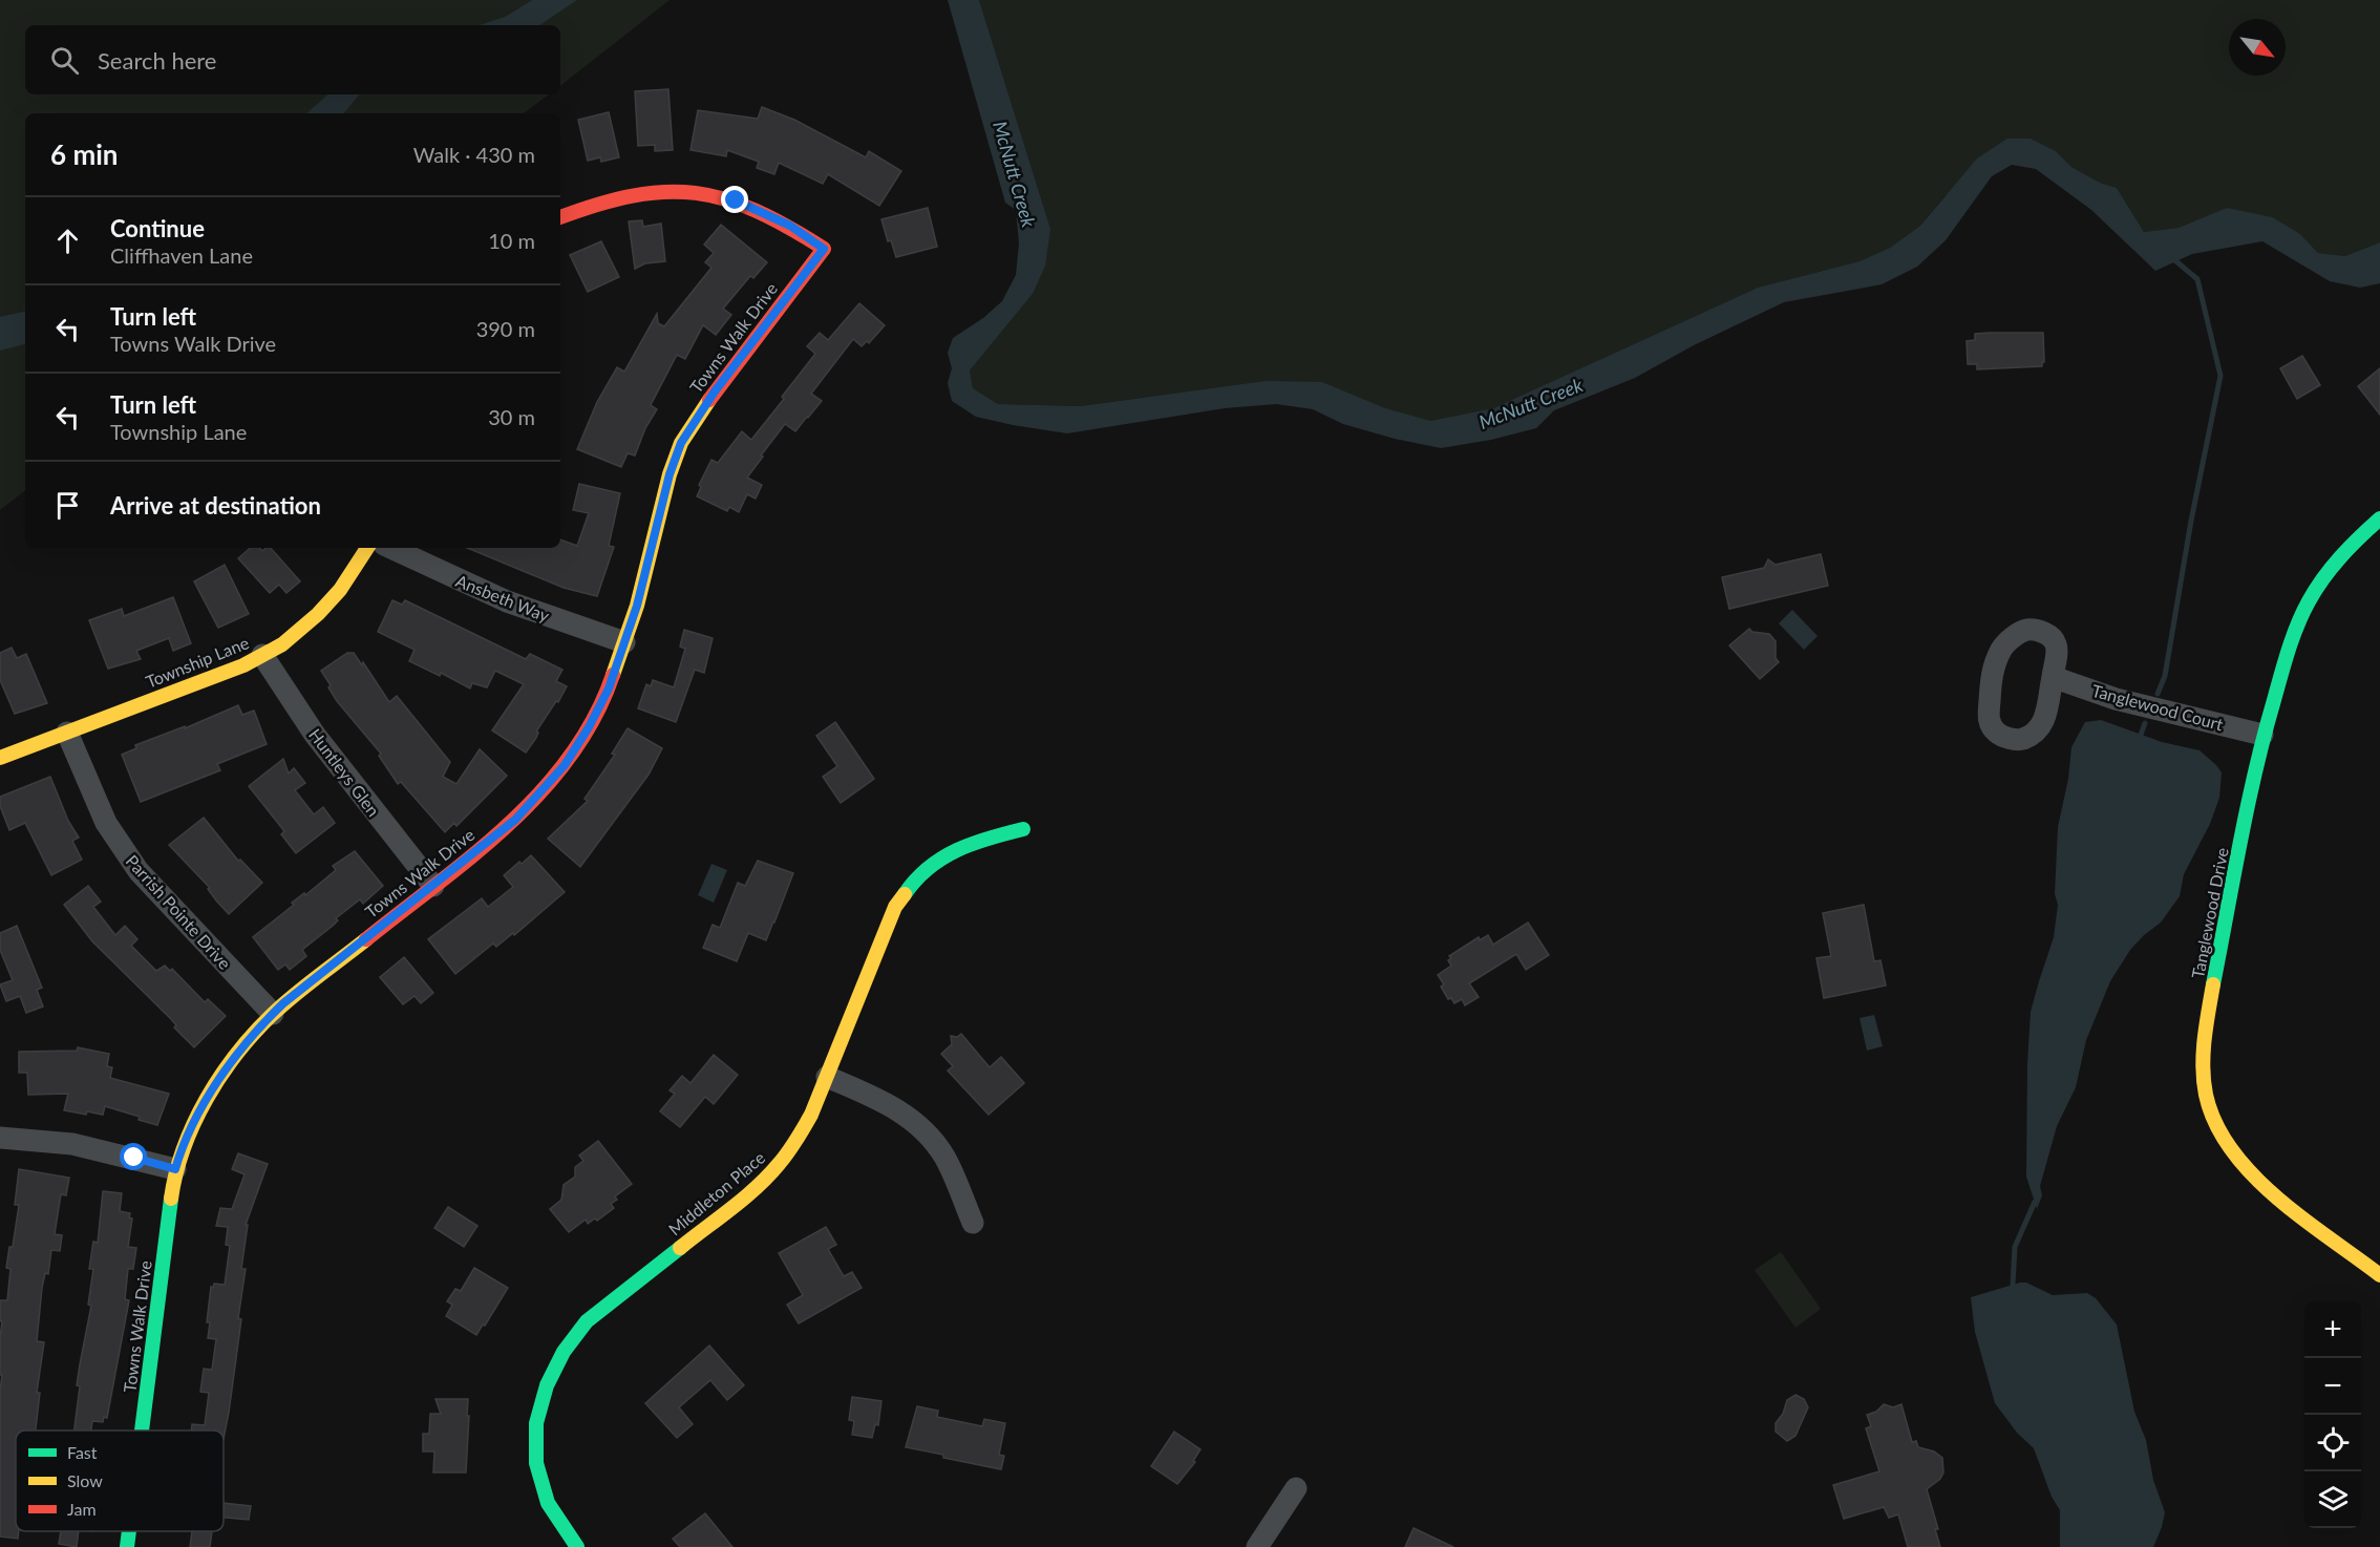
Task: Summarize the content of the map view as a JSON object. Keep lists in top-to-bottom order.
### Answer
{
  "streets": {
    "street": [
      "Towns Walk Drive",
      "Ansbeth Way",
      "Township Lane",
      "Tanglewood Court",
      "Huntleys Glen",
      "Parrish Pointe Drive",
      "Tanglewood Drive",
      "Middleton Place"
    ]
  },
  "crossings": [
    ["Towns Walk Drive", "Ansbeth Way"],
    ["Towns Walk Drive", "Huntleys Glen"],
    ["Towns Walk Drive", "Parrish Pointe Drive"],
    ["Township Lane", "Huntleys Glen"],
    ["Township Lane", "Parrish Pointe Drive"],
    ["Tanglewood Court", "Tanglewood Drive"]
  ],
  "water": ["McNutt Creek"],
  "legend": ["Fast", "Slow", "Jam"],
  "north": "bottom right",
  "page": {
    "search": "Search here",
    "heading": ["6 min", "Walk · 430 m"],
    "list": [
      ["Continue", "Cliffhaven Lane", "10 m"],
      ["Turn left", "Towns Walk Drive", "390 m"],
      ["Turn left", "Township Lane", "30 m"],
      "Arrive at destination"
    ],
    "map_buttons": ["+", "−"]
  }
}
